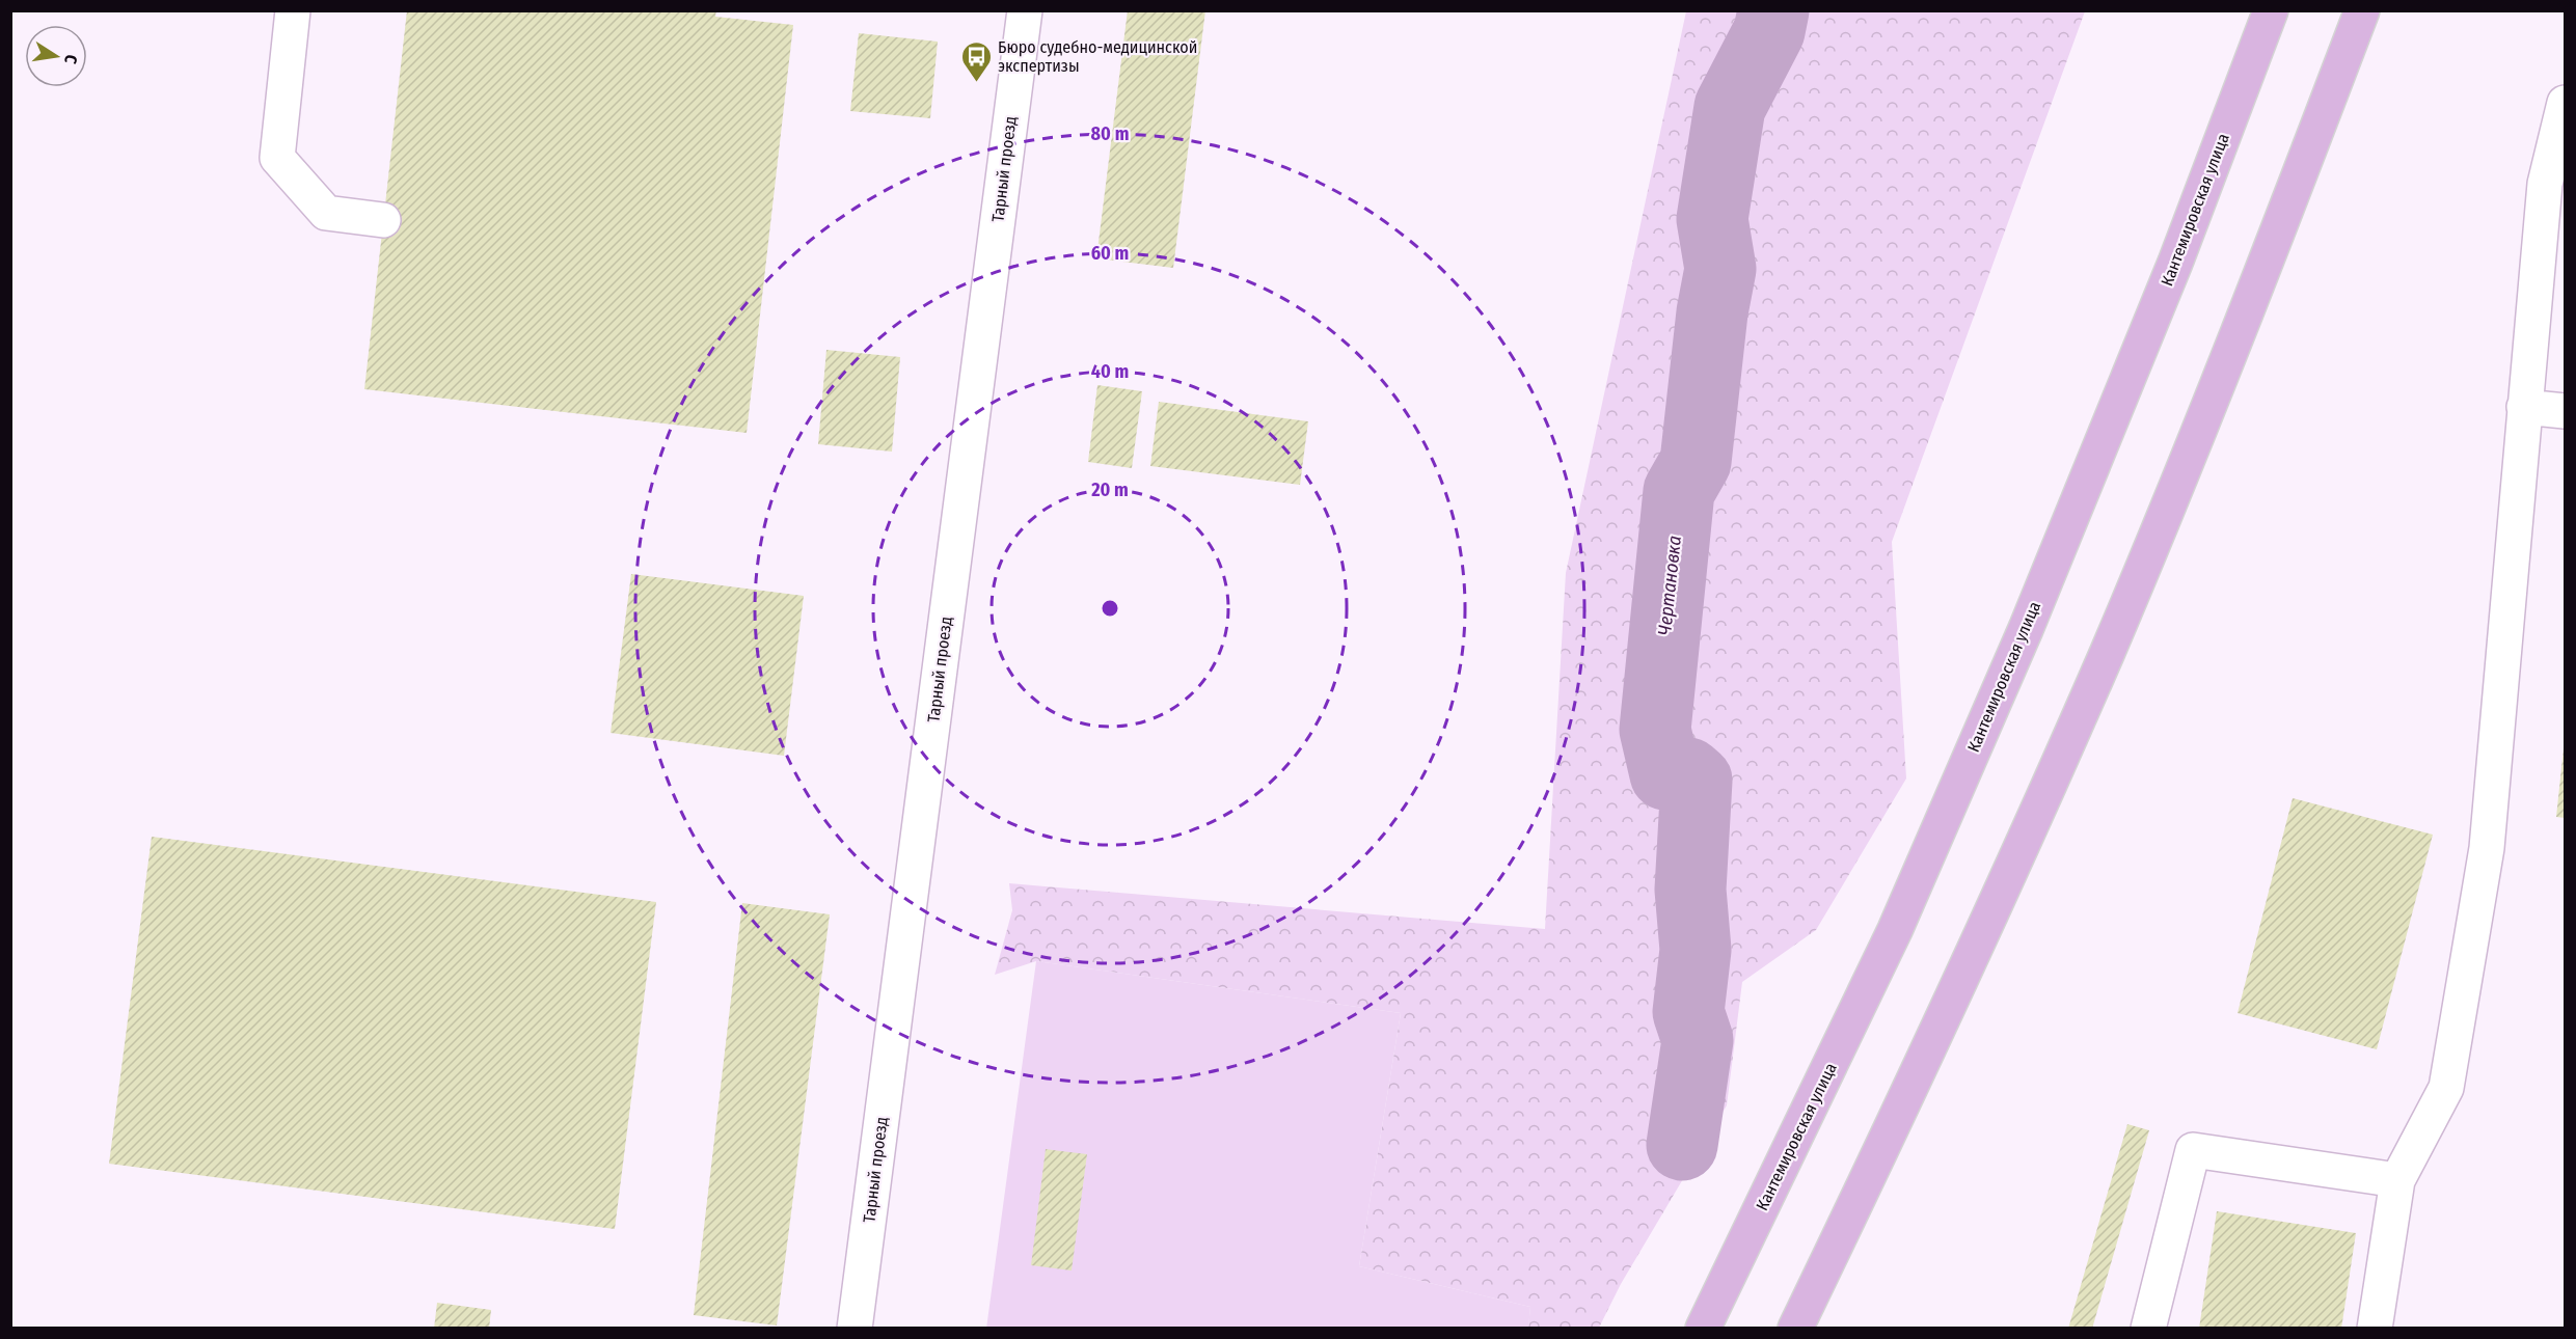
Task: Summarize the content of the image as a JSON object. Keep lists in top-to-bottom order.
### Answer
{
  "streets": {
    "main road": ["Кантемировская улица"],
    "street": ["Тарный проезд"]
  },
  "water": ["Чертановка"],
  "places": {
    "bus stop": ["Бюро судебно-медицинской экспертизы"]
  },
  "north": "right",
  "rings": [
    "80 m",
    "60 m",
    "40 m",
    "20 m"
  ]
}
